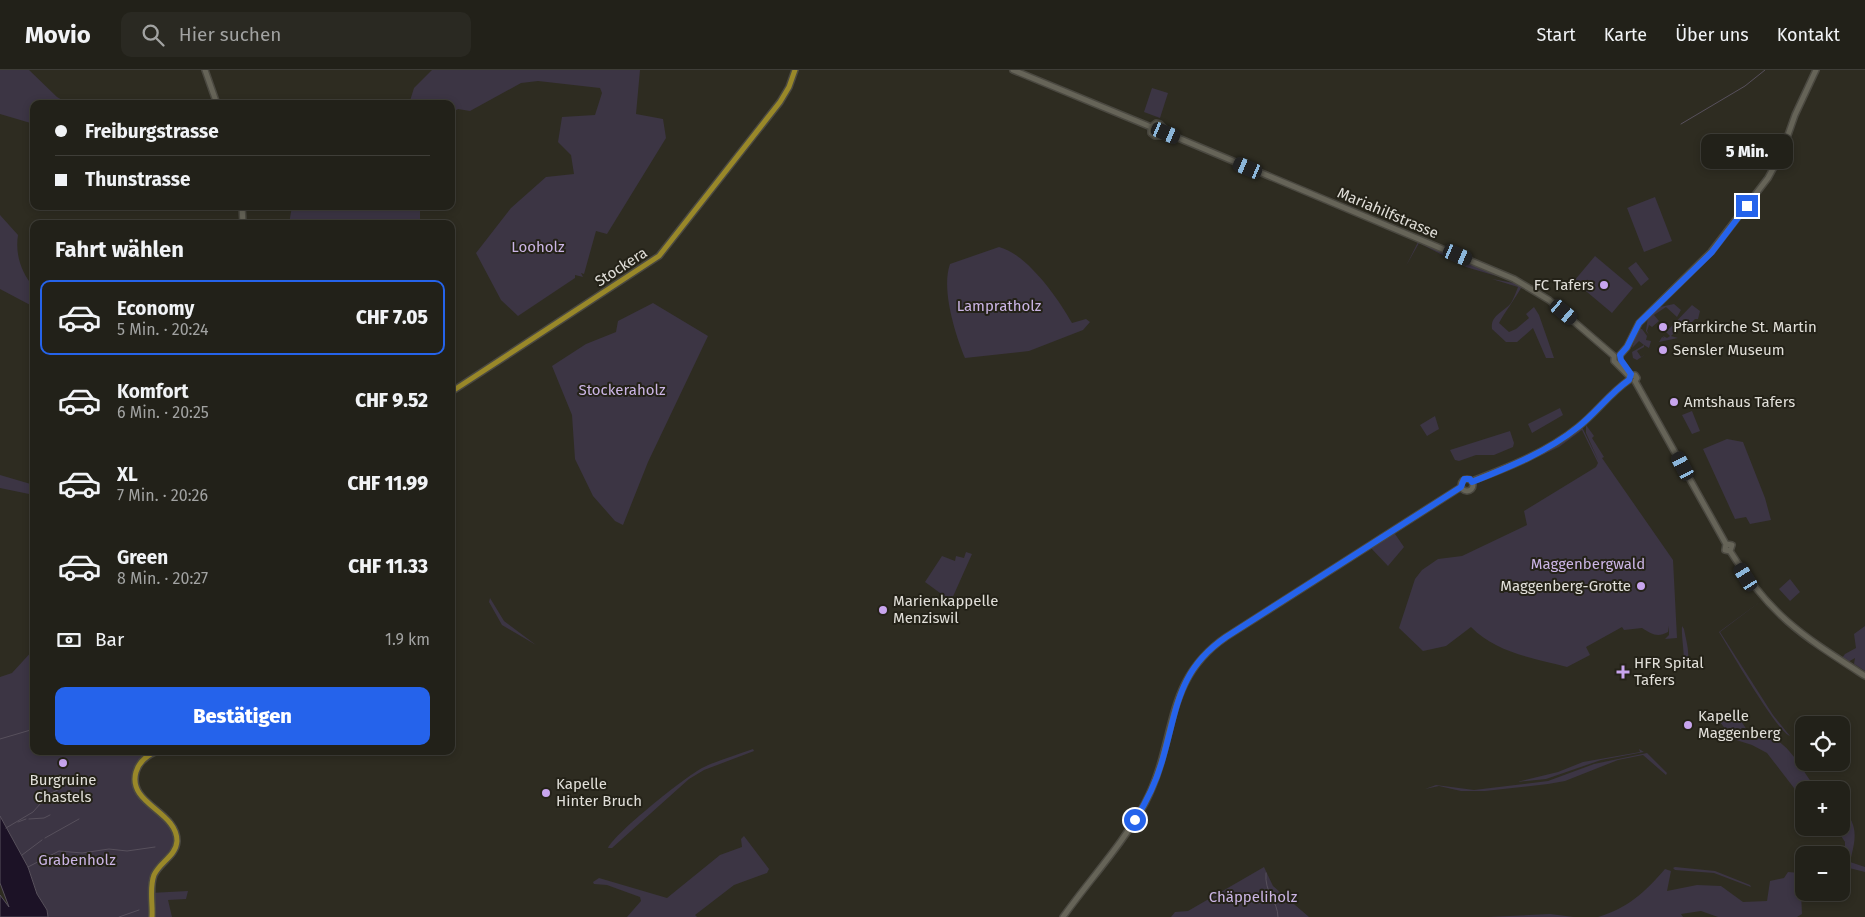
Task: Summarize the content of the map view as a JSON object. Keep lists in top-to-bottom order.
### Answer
{
  "streets": {
    "main road": ["Mariahilfstrasse", "Stockera"]
  },
  "parks": [
    "Looholz",
    "Lampratholz",
    "Stockeraholz",
    "Maggenbergwald",
    "Grabenholz",
    "Chäppeliholz"
  ],
  "places": {
    "other": [
      "FC Tafers",
      "Pfarrkirche St. Martin",
      "Sensler Museum",
      "Amtshaus Tafers",
      "Maggenberg-Grotte",
      "Marienkappelle Menziswil",
      "Kapelle Maggenberg",
      "Burgruine Chastels",
      "Kapelle Hinter Bruch"
    ],
    "health": ["HFR Spital Tafers"]
  },
  "page": {
    "header": "Movio",
    "search": "Hier suchen",
    "nav": [
      "Start",
      "Karte",
      "Über uns",
      "Kontakt"
    ],
    "banner": ["Freiburgstrasse", "Thunstrasse"],
    "bubble": "5 Min.",
    "heading": "Fahrt wählen",
    "list": [
      {
        "name": "Economy",
        "note": "5 Min. · 20:24",
        "value": "CHF 7.05"
      },
      {
        "name": "Komfort",
        "note": "6 Min. · 20:25",
        "value": "CHF 9.52"
      },
      {
        "name": "XL",
        "note": "7 Min. · 20:26",
        "value": "CHF 11.99"
      },
      {
        "name": "Green",
        "note": "8 Min. · 20:27",
        "value": "CHF 11.33"
      }
    ],
    "pay": ["Bar", "1.9 km"],
    "buttons": "Bestätigen",
    "map_buttons": ["+", "−"]
  }
}
